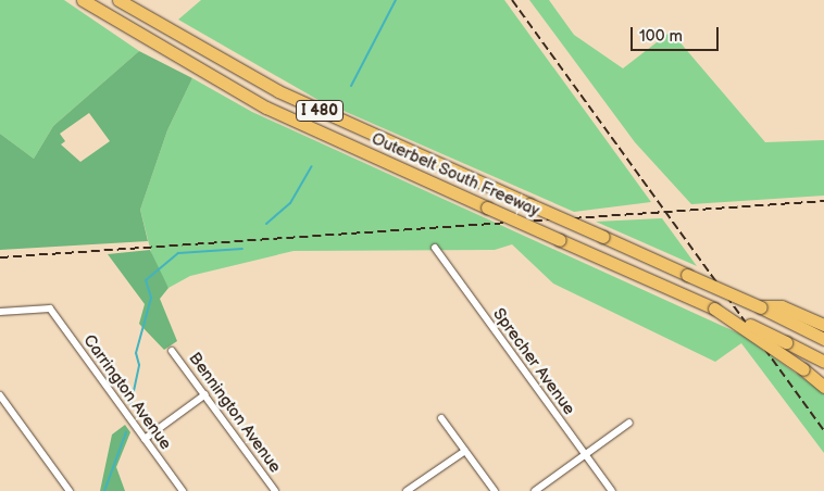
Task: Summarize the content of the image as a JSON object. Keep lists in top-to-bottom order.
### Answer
{
  "streets": {
    "highway": ["I 480", "Outerbelt South Freeway"],
    "street": ["Sprecher Avenue", "Carrington Avenue", "Bennington Avenue"]
  },
  "scale_bar": "100 m"
}
